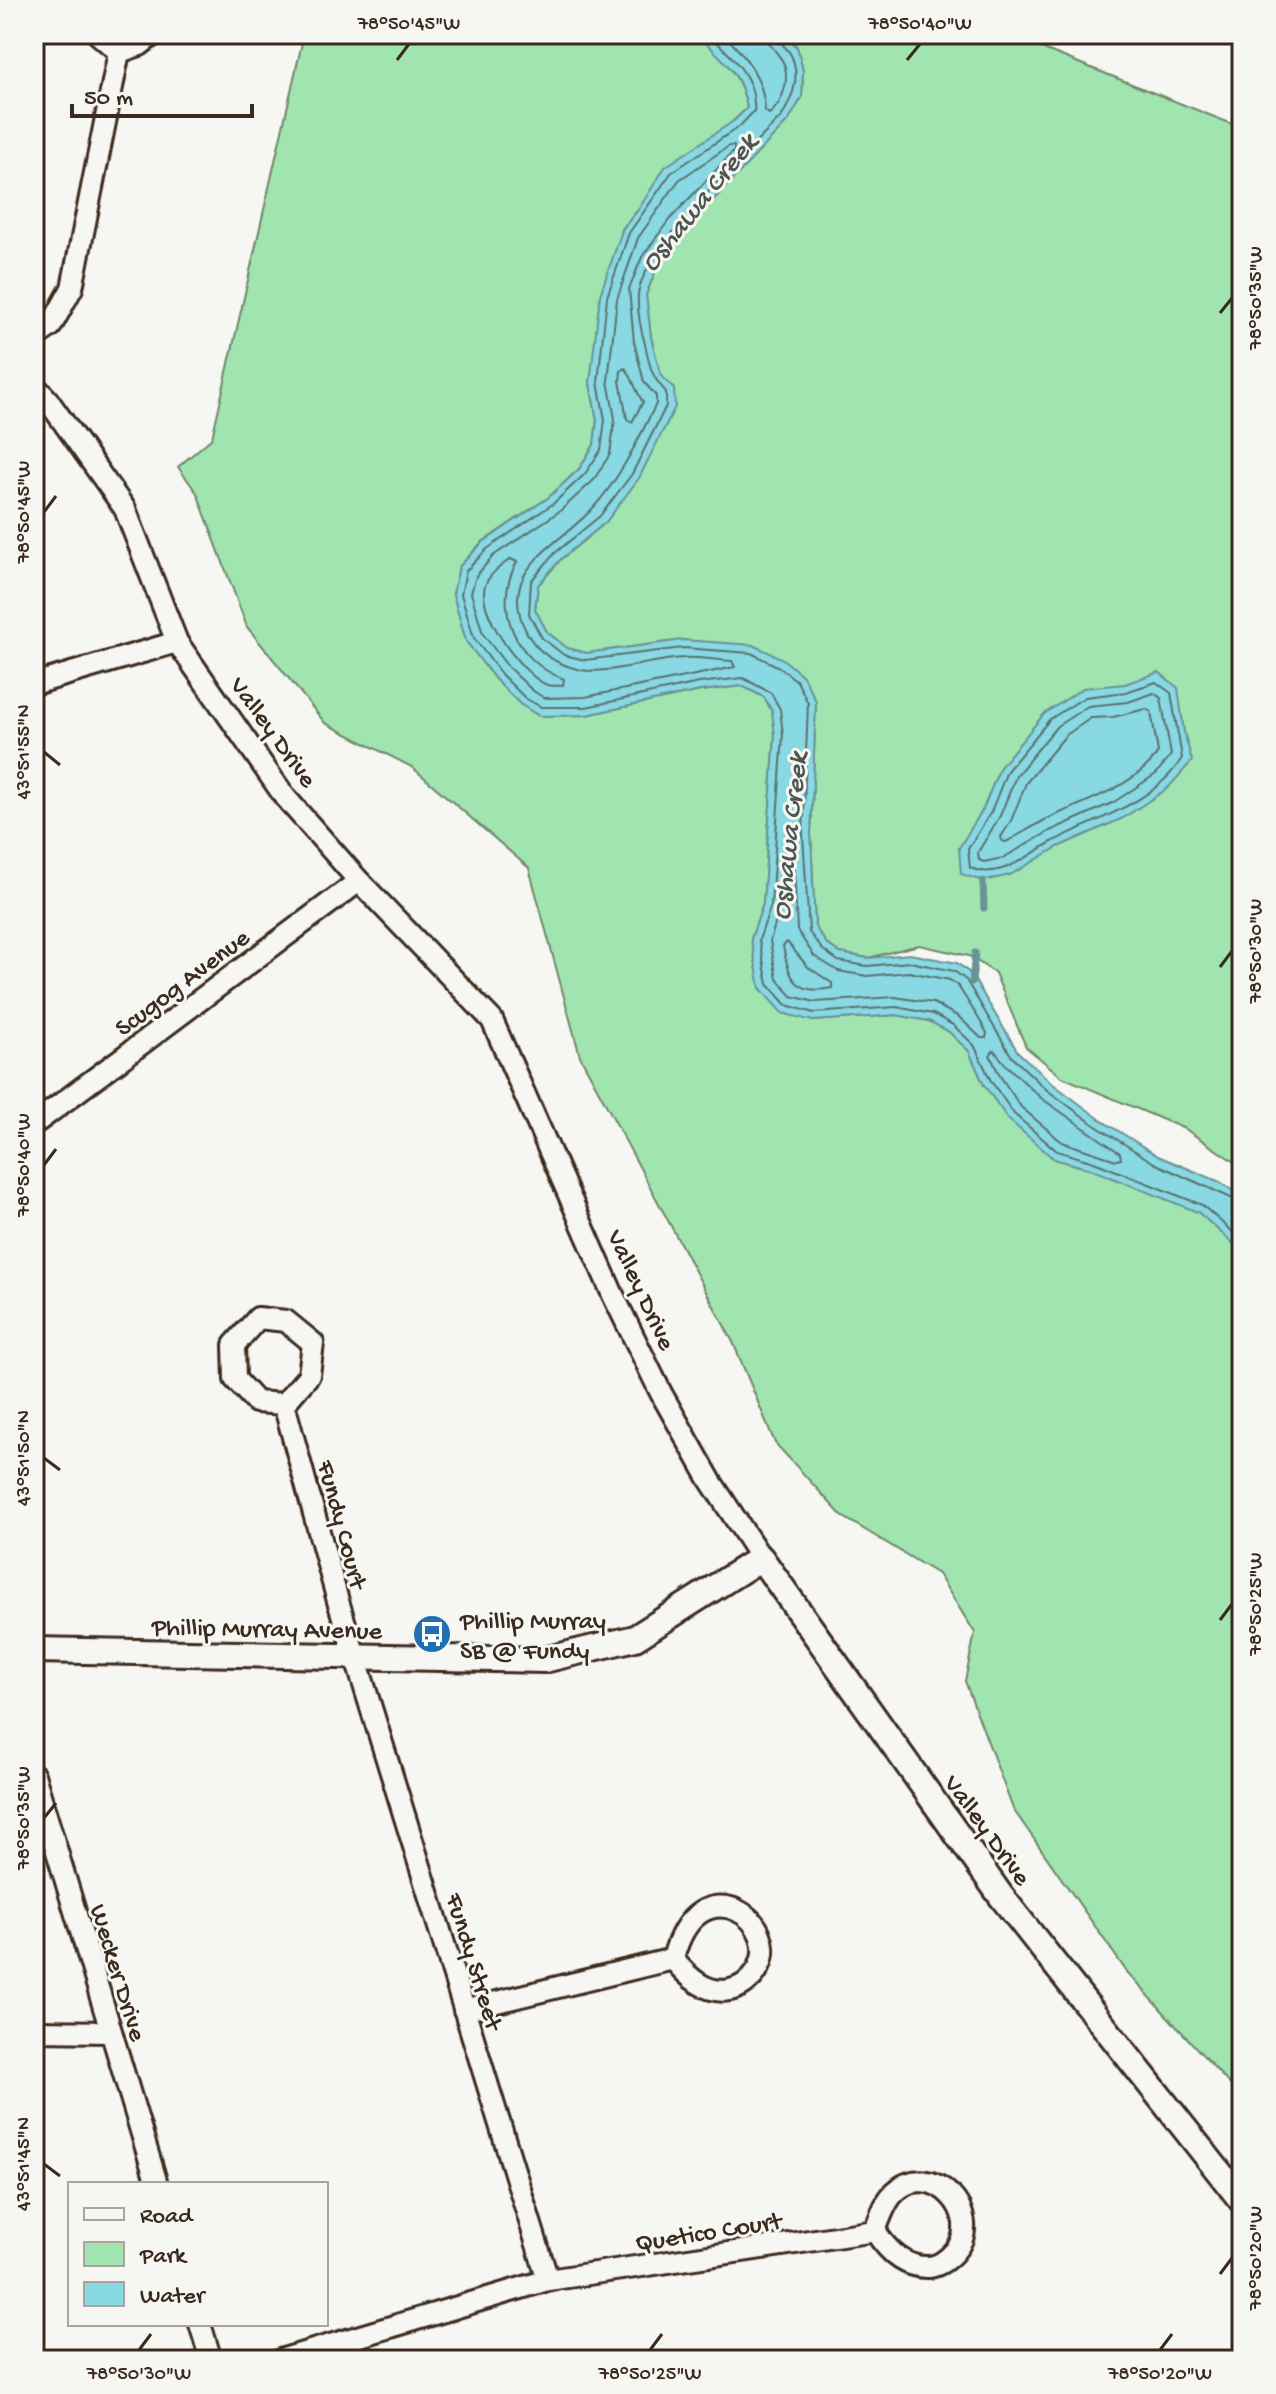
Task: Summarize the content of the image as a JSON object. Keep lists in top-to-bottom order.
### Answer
{
  "streets": {
    "street": [
      "Valley Drive",
      "Scugog Avenue",
      "Fundy Court",
      "Phillip Murray Avenue",
      "Fundy Street",
      "Wecker Drive",
      "Quetico Court"
    ]
  },
  "crossings": [
    ["Valley Drive", "Scugog Avenue"],
    ["Valley Drive", "Phillip Murray Avenue"],
    ["Fundy Court", "Phillip Murray Avenue"],
    ["Fundy Court", "Fundy Street"],
    ["Phillip Murray Avenue", "Fundy Street"],
    ["Fundy Street", "Quetico Court"]
  ],
  "water": ["Oshawa Creek"],
  "places": {
    "bus stop": ["Phillip Murray SB @ Fundy"]
  },
  "legend": ["Road", "Park", "Water"],
  "scale_bar": "50 m",
  "coordinates": [
    "78°50'45\"W",
    "78°50'40\"W",
    "78°50'35\"W",
    "43°51'55\"N",
    "78°50'30\"W",
    "43°51'50\"N",
    "78°50'25\"W",
    "43°51'45\"N",
    "78°50'20\"W"
  ]
}
